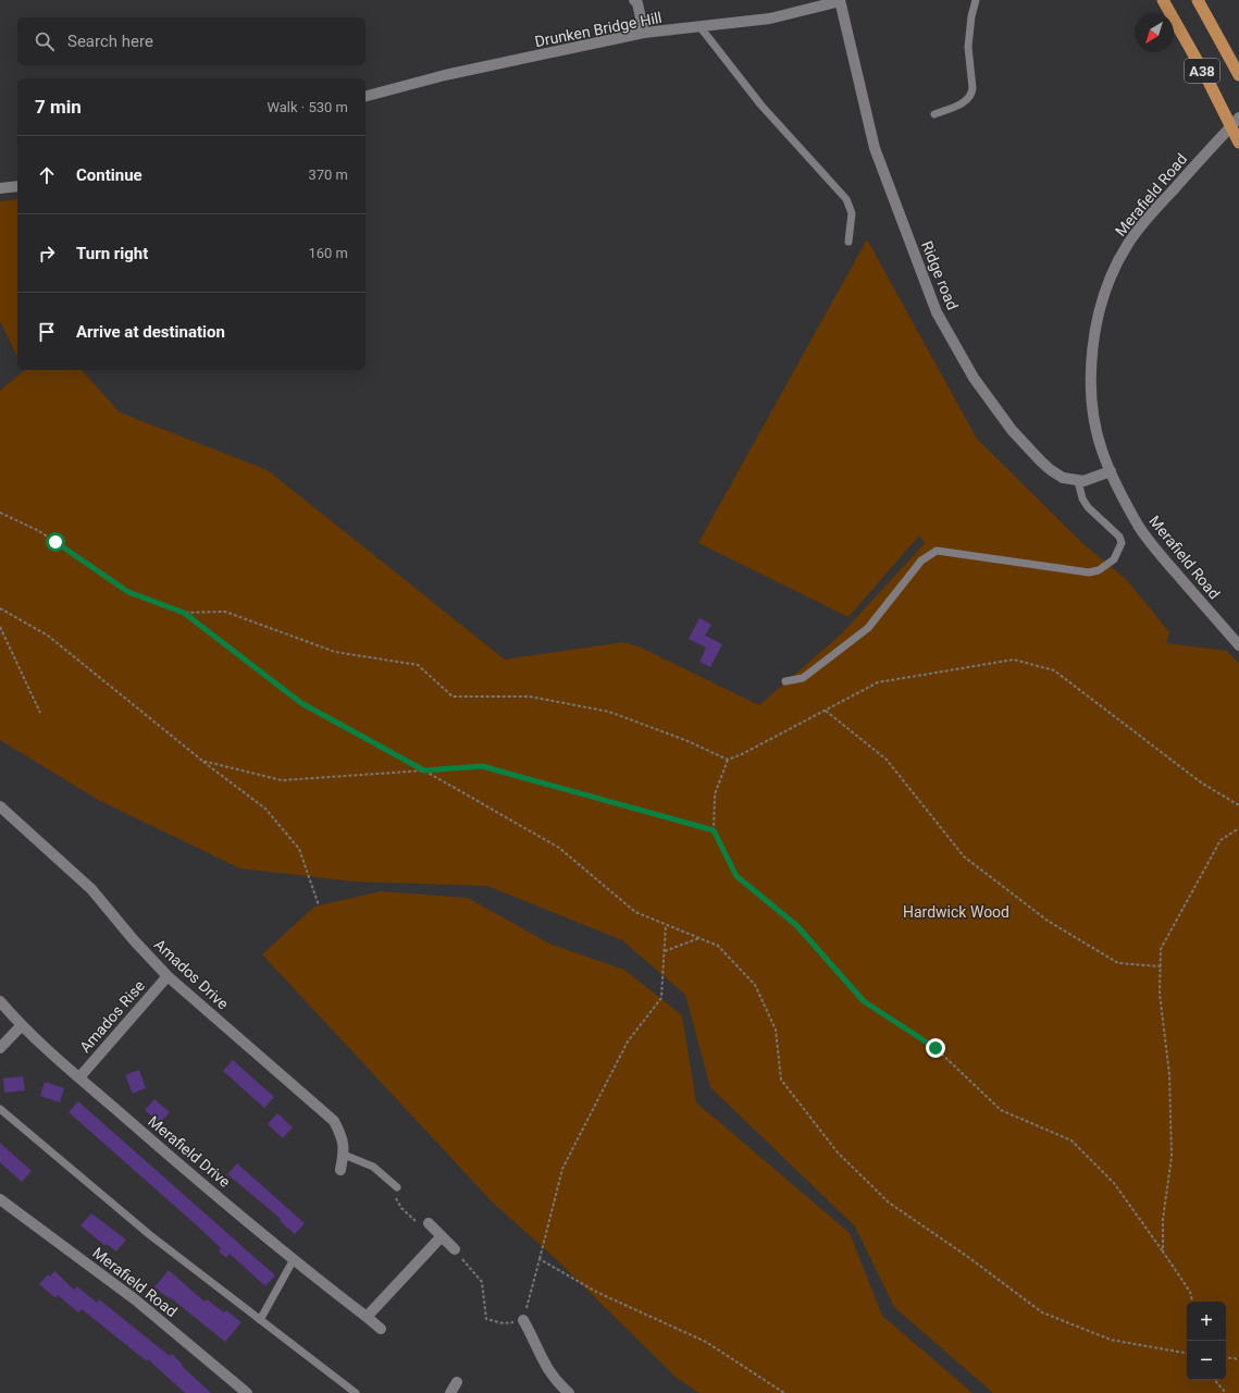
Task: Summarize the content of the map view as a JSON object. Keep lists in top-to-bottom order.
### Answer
{
  "streets": {
    "highway": ["A38"],
    "street": [
      "Drunken Bridge Hill",
      "Merafield Road",
      "Ridge road",
      "Amados Drive",
      "Amados Rise",
      "Merafield Drive"
    ]
  },
  "crossings": [
    ["Drunken Bridge Hill", "Ridge road"],
    ["Amados Drive", "Amados Rise"],
    ["Amados Rise", "Merafield Drive"]
  ],
  "parks": ["Hardwick Wood"],
  "north": "bottom left",
  "page": {
    "search": "Search here",
    "heading": ["7 min", "Walk · 530 m"],
    "list": [
      ["Continue", "370 m"],
      ["Turn right", "160 m"],
      "Arrive at destination"
    ],
    "map_buttons": ["+", "−"]
  }
}
